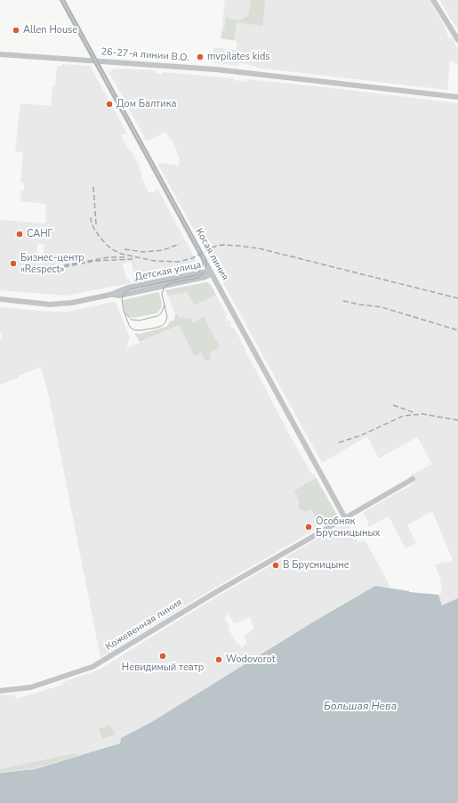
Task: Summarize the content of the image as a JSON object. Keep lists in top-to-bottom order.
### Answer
{
  "streets": {
    "street": [
      "26-27-я линии В.О.",
      "Косая линия",
      "Детская улица",
      "Кожевенная линия"
    ]
  },
  "crossings": [
    ["26-27-я линии В.О.", "Косая линия"],
    ["Косая линия", "Детская улица"],
    ["Косая линия", "Кожевенная линия"]
  ],
  "water": ["Большая Нева"],
  "places": [
    "Allen House",
    "mvpilates kids",
    "Дом Балтика",
    "САНГ",
    "Бизнес-центр «Respect»",
    "Особняк Брусницыных",
    "В Брусницыне",
    "Невидимый театр",
    "Wodovorot"
  ]
}
